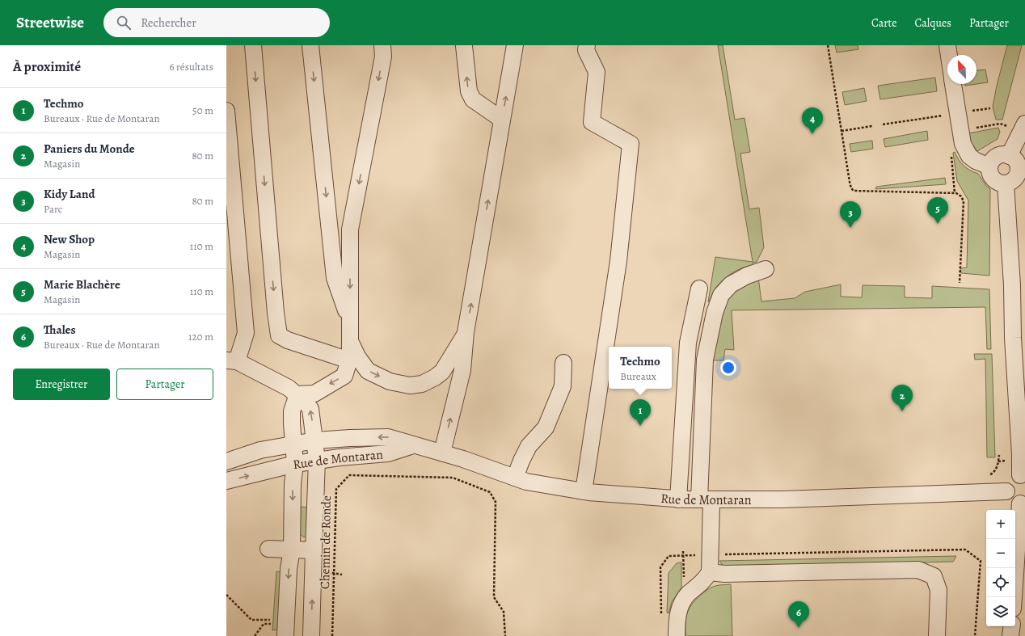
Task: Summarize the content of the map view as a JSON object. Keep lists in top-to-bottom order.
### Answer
{
  "streets": {
    "street": ["Rue de Montaran"],
    "path": ["Chemin de Ronde"]
  },
  "north": "top left",
  "page": {
    "header": "Streetwise",
    "search": "Rechercher",
    "nav": ["Carte", "Calques", "Partager"],
    "heading": ["À proximité", "6 résultats"],
    "list": [
      {
        "mark": "1",
        "name": "Techmo",
        "note": "Bureaux · Rue de Montaran",
        "value": "50 m"
      },
      {
        "mark": "2",
        "name": "Paniers du Monde",
        "note": "Magasin",
        "value": "80 m"
      },
      {
        "mark": "3",
        "name": "Kidy Land",
        "note": "Parc",
        "value": "80 m"
      },
      {
        "mark": "4",
        "name": "New Shop",
        "note": "Magasin",
        "value": "110 m"
      },
      {
        "mark": "5",
        "name": "Marie Blachère",
        "note": "Magasin",
        "value": "110 m"
      },
      {
        "mark": "6",
        "name": "Thales",
        "note": "Bureaux · Rue de Montaran",
        "value": "120 m"
      }
    ],
    "pins": [
      "4",
      "5",
      "3",
      "2",
      "1",
      "6"
    ],
    "popup": ["Techmo", "Bureaux"],
    "buttons": ["Enregistrer", "Partager"],
    "map_buttons": ["+", "−"]
  }
}
